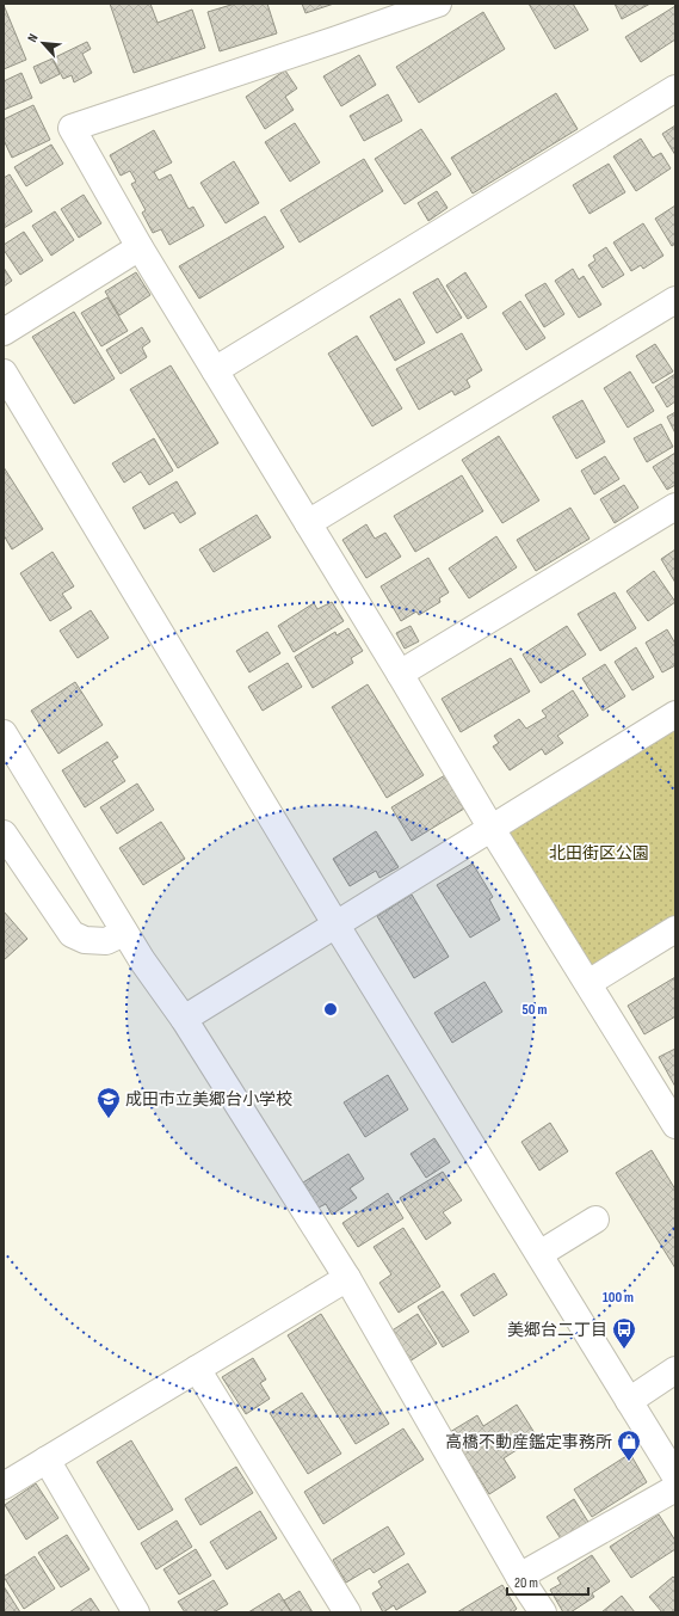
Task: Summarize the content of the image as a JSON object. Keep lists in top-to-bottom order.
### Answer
{
  "parks": ["北田街区公園"],
  "places": {
    "school or university": ["成田市立美郷台小学校"],
    "bus stop": ["美郷台二丁目"],
    "shop": ["高橋不動産鑑定事務所"]
  },
  "scale_bar": "20 m",
  "north": "top left",
  "rings": ["50 m", "100 m"]
}
